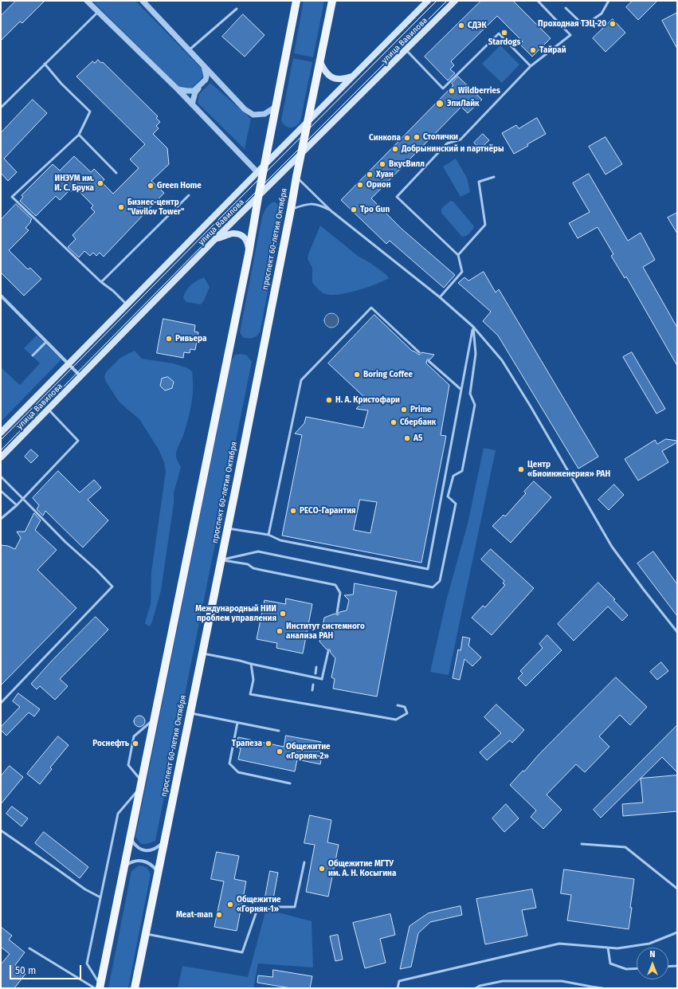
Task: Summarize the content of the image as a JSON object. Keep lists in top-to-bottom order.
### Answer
{
  "streets": {
    "main road": ["улица Вавилова", "проспект 60-летия Октября"]
  },
  "crossings": [
    ["улица Вавилова", "проспект 60-летия Октября"]
  ],
  "places": [
    "Проходная ТЭЦ-20",
    "СДЭК",
    "Stardogs",
    "Тайрай",
    "Wildberries",
    "ЭпиЛайк",
    "Столички",
    "Синкопа",
    "Добрынинский и партнёры",
    "ВкусВилл",
    "Хуан",
    "ИНЭУМ им. И. С. Брука",
    "Орион",
    "Green Home",
    "Бизнес-центр \"Vavilov Tower\"",
    "Tpo Gun",
    "Ривьера",
    "Boring Coffee",
    "Н. А. Кристофари",
    "Prime",
    "Сбербанк",
    "А5",
    "Центр «Биоинженерия» РАН",
    "РЕСО-Гарантия",
    "Международный НИИ проблем управления",
    "Институт системного анализа РАН",
    "Роснефть",
    "Трапеза",
    "Общежитие «Горняк-2»",
    "Общежитие МГТУ им. А. Н. Косыгина",
    "Общежитие «Горняк-1»",
    "Meat-man"
  ],
  "scale_bar": "50 m",
  "north": "top"
}
